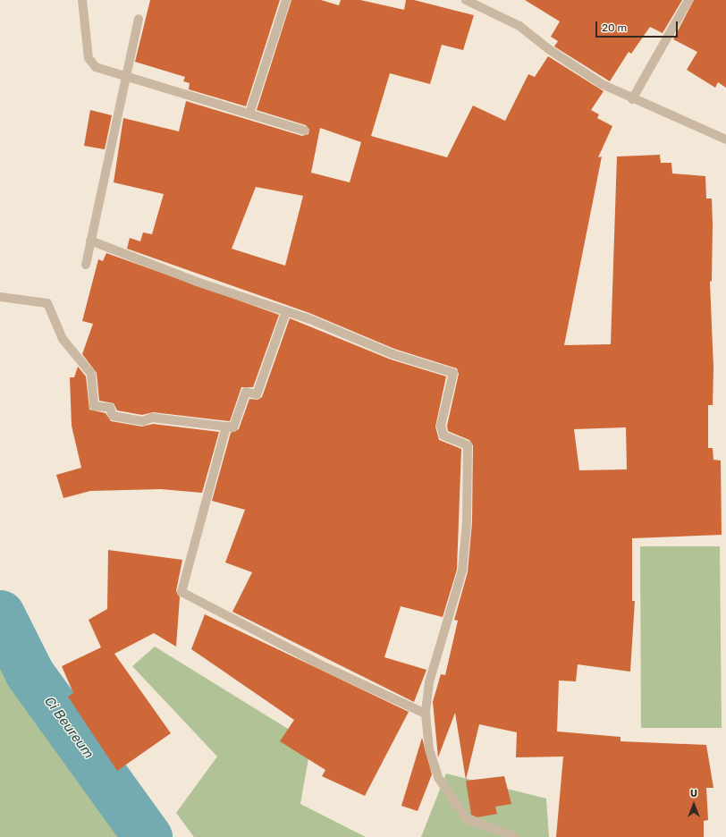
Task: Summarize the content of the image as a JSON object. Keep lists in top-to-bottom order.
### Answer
{
  "water": ["Ci Beureum"],
  "scale_bar": "20 m",
  "north": "top"
}
